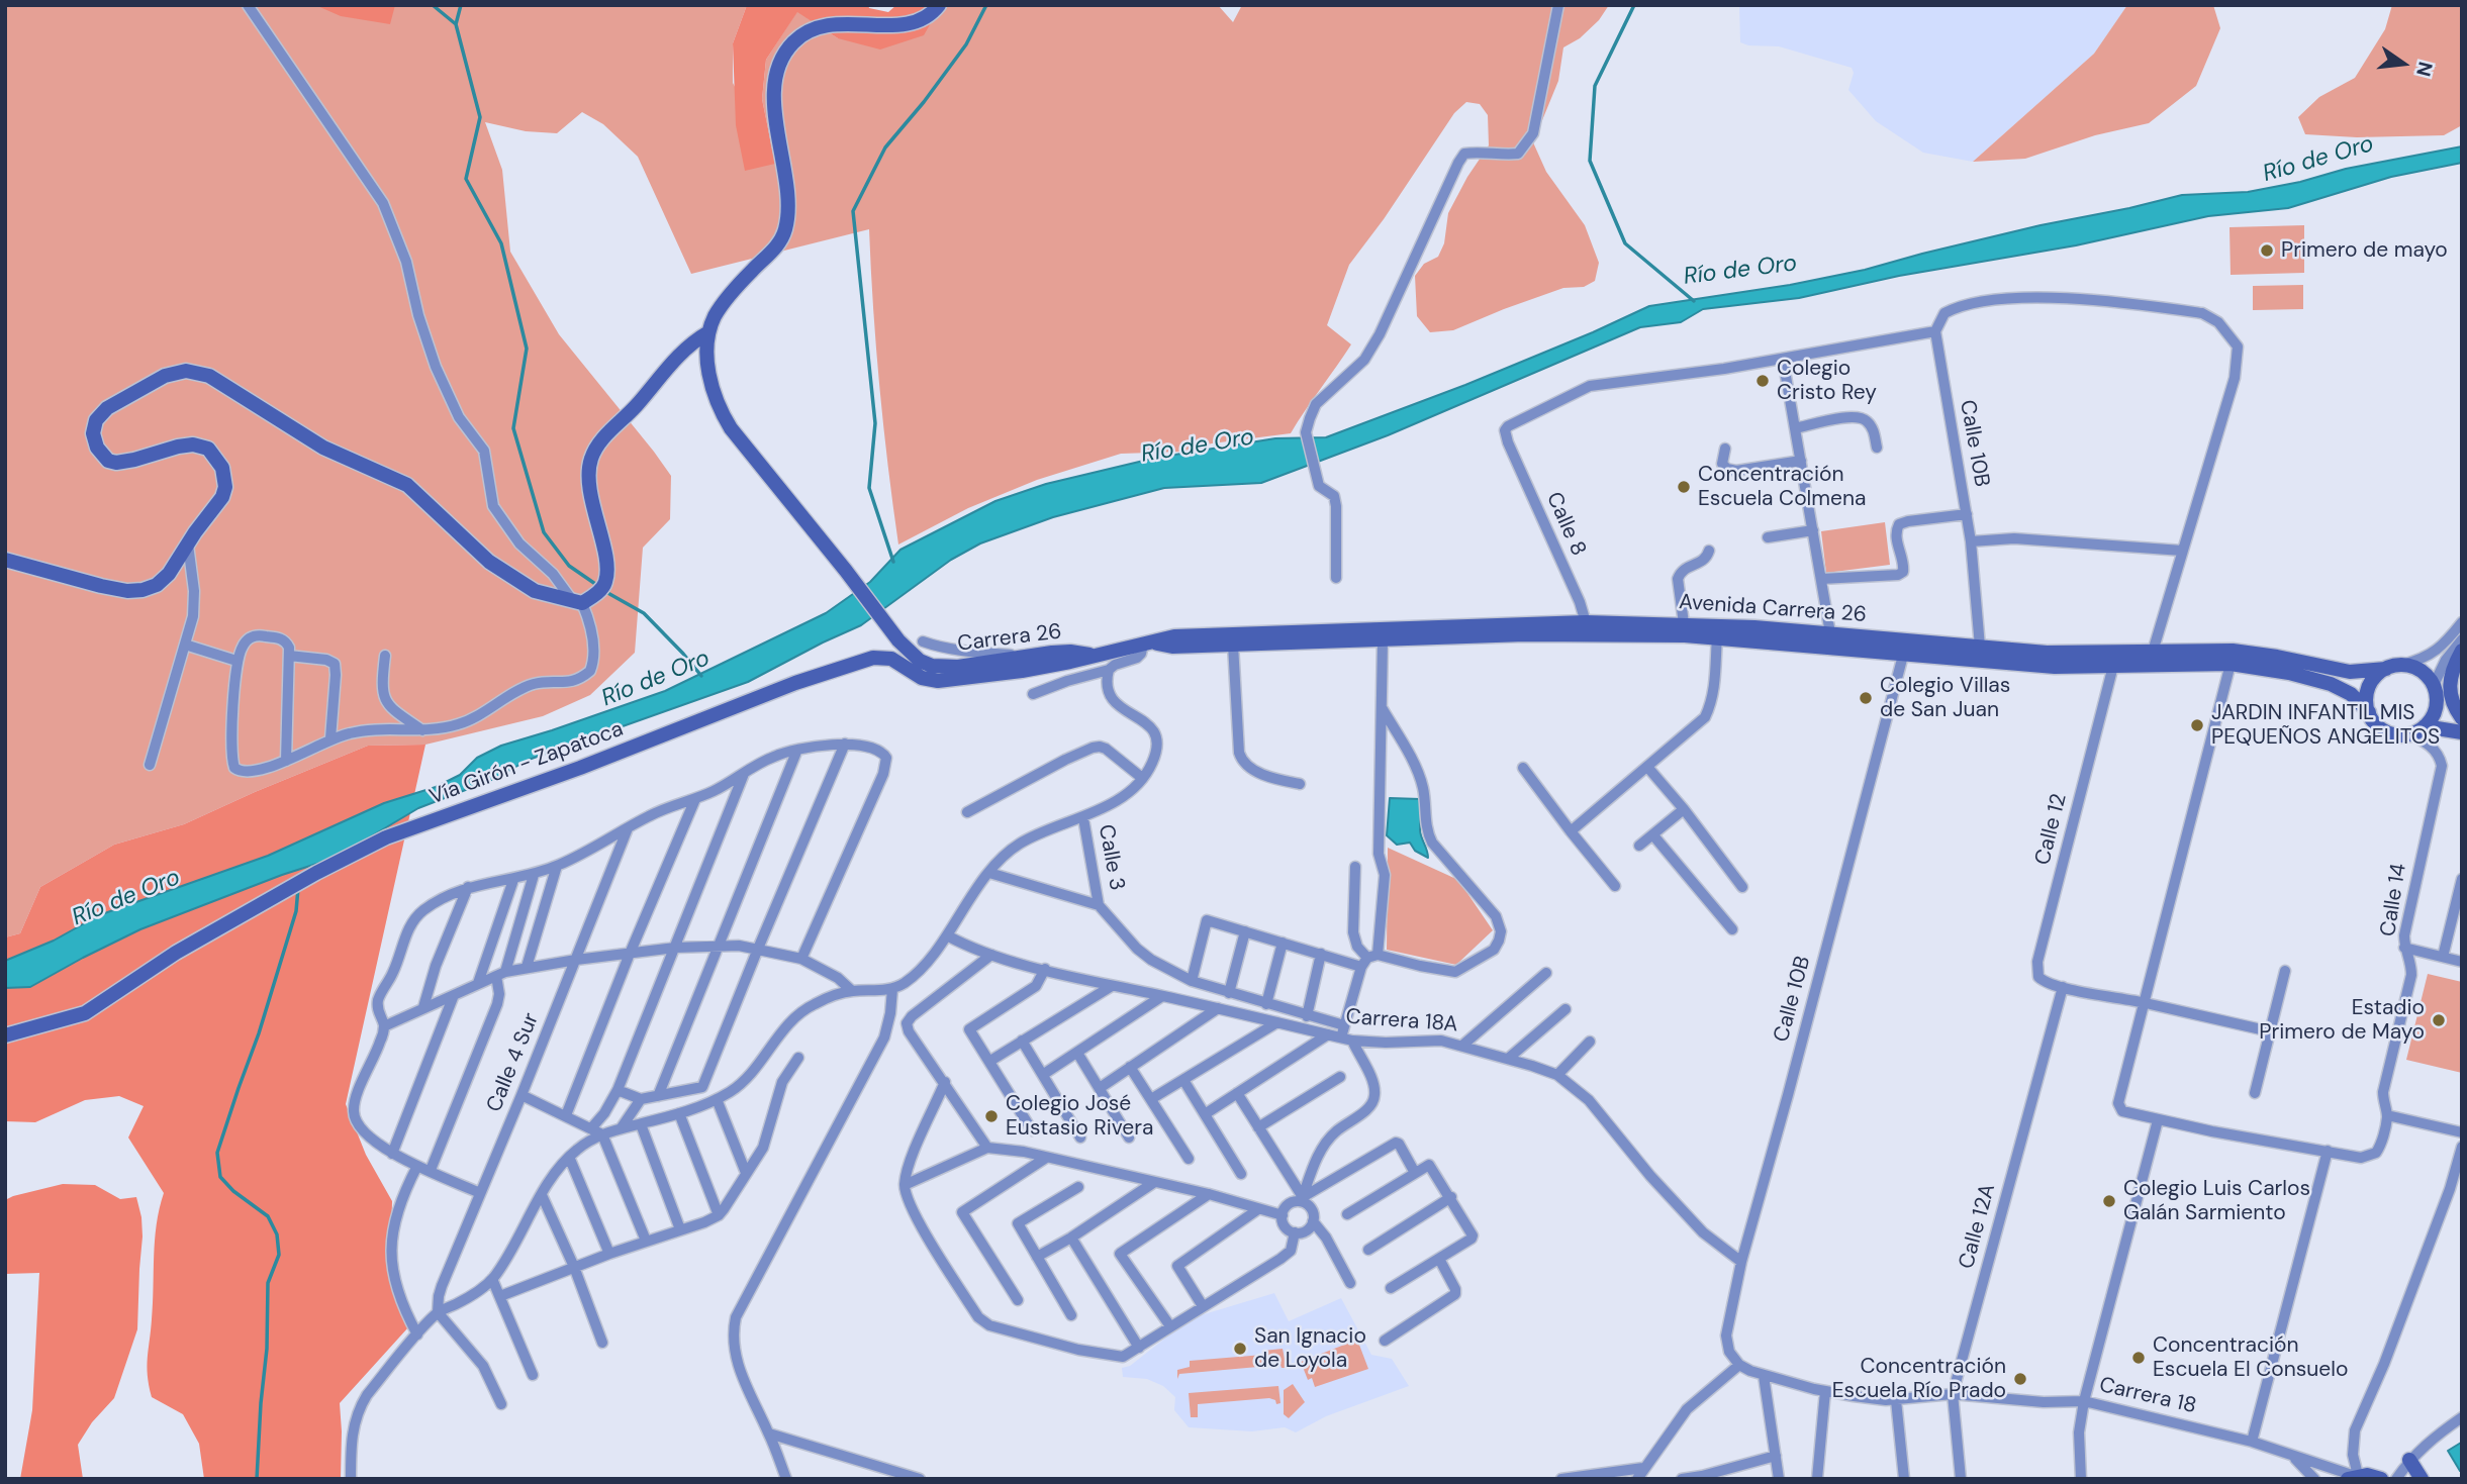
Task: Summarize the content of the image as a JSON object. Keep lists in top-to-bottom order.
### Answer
{
  "streets": {
    "main road": ["Avenida Carrera 26", "Carrera 26", "Vía Girón - Zapatoca"],
    "street": [
      "Calle 10B",
      "Calle 8",
      "Calle 12",
      "Calle 3",
      "Calle 14",
      "Carrera 18A",
      "Calle 4 Sur",
      "Calle 12A",
      "Carrera 18"
    ]
  },
  "crossings": [
    ["Calle 10B", "Avenida Carrera 26"],
    ["Calle 10B", "Carrera 18A"],
    ["Calle 10B", "Carrera 18"],
    ["Calle 8", "Avenida Carrera 26"],
    ["Avenida Carrera 26", "Carrera 26"],
    ["Avenida Carrera 26", "Vía Girón - Zapatoca"],
    ["Avenida Carrera 26", "Calle 12"],
    ["Avenida Carrera 26", "Calle 14"],
    ["Carrera 26", "Vía Girón - Zapatoca"],
    ["Calle 12", "Calle 12A"],
    ["Calle 12A", "Carrera 18"]
  ],
  "water": ["Río de Oro"],
  "places": [
    "Primero de mayo",
    "Colegio Cristo Rey",
    "Concentración Escuela Colmena",
    "Colegio Villas de San Juan",
    "JARDIN INFANTIL MIS PEQUEÑOS ANGELITOS",
    "Estadio Primero de Mayo",
    "Colegio José Eustasio Rivera",
    "Colegio Luis Carlos Galán Sarmiento",
    "San Ignacio de Loyola",
    "Concentración Escuela El Consuelo",
    "Concentración Escuela Río Prado"
  ],
  "north": "right"
}
